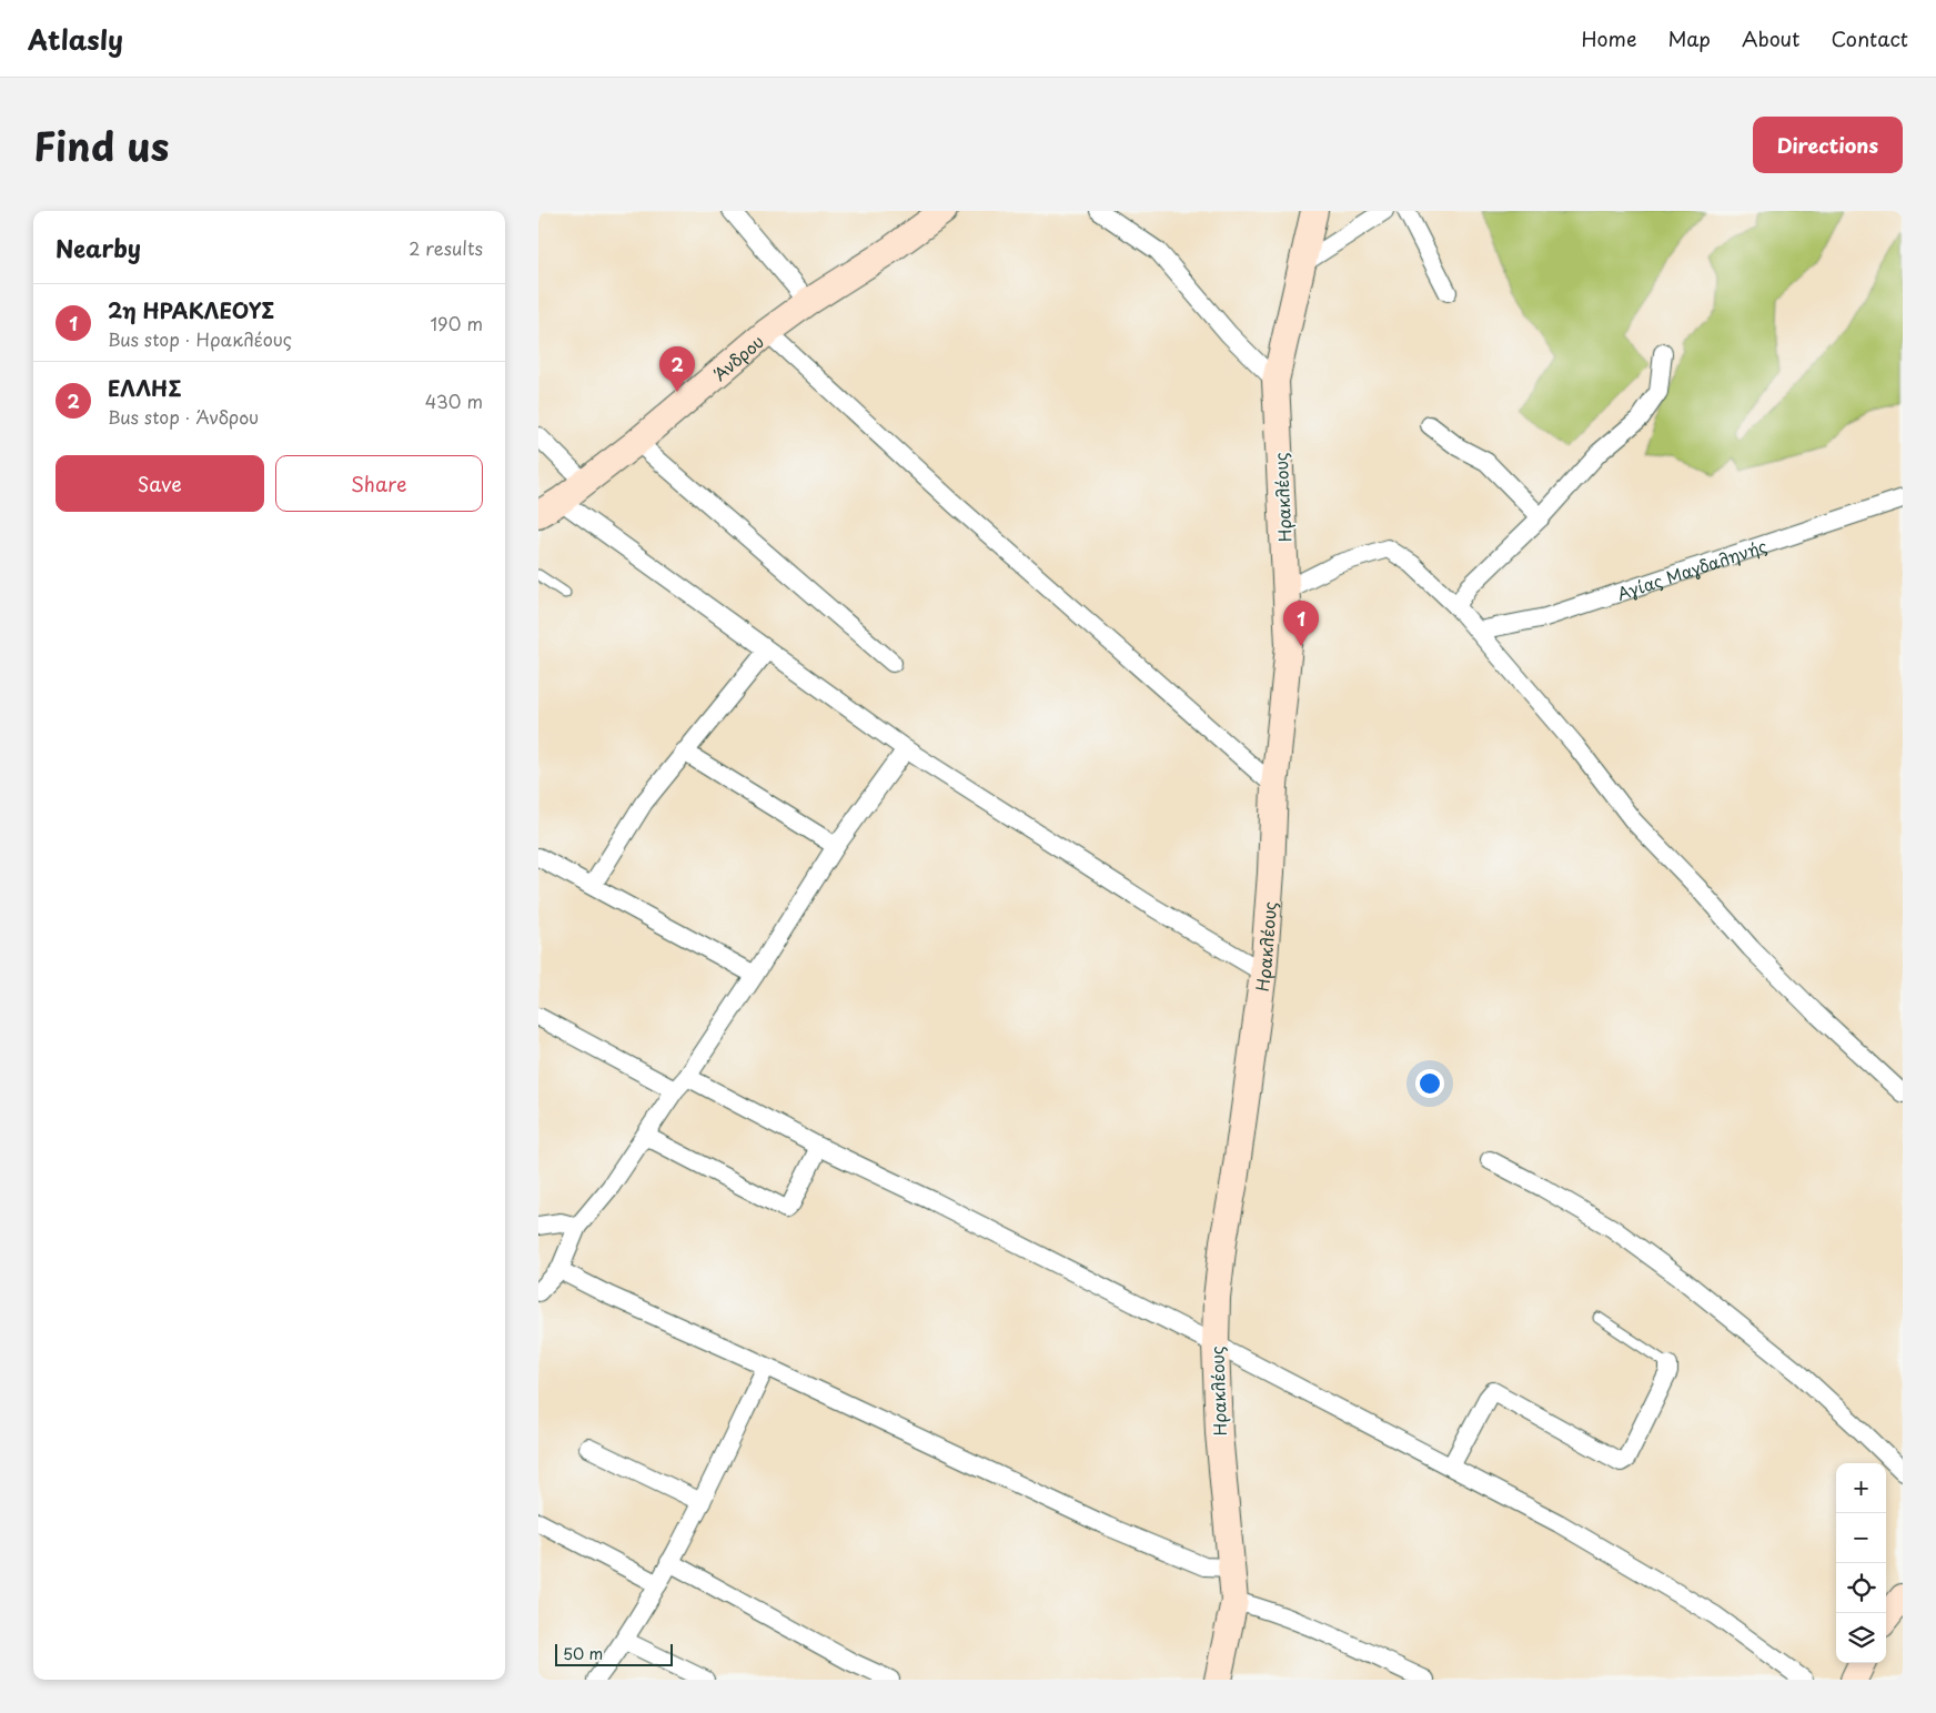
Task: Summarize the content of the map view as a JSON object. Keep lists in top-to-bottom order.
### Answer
{
  "streets": {
    "street": ["Άνδρου", "Ηρακλέους", "Αγίας Μαγδαληνής"]
  },
  "scale_bar": "50 m",
  "page": {
    "header": "Atlasly",
    "nav": [
      "Home",
      "Map",
      "About",
      "Contact"
    ],
    "title": "Find us",
    "buttons": [
      "Directions",
      ["Save", "Share"]
    ],
    "heading": ["Nearby", "2 results"],
    "list": [
      {
        "mark": "1",
        "name": "2η ΗΡΑΚΛΕΟΥΣ",
        "note": "Bus stop · Ηρακλέους",
        "value": "190 m"
      },
      {
        "mark": "2",
        "name": "ΕΛΛΗΣ",
        "note": "Bus stop · Άνδρου",
        "value": "430 m"
      }
    ],
    "pins": ["2", "1"],
    "map_buttons": ["+", "−"],
    "scale": "50 m"
  }
}
